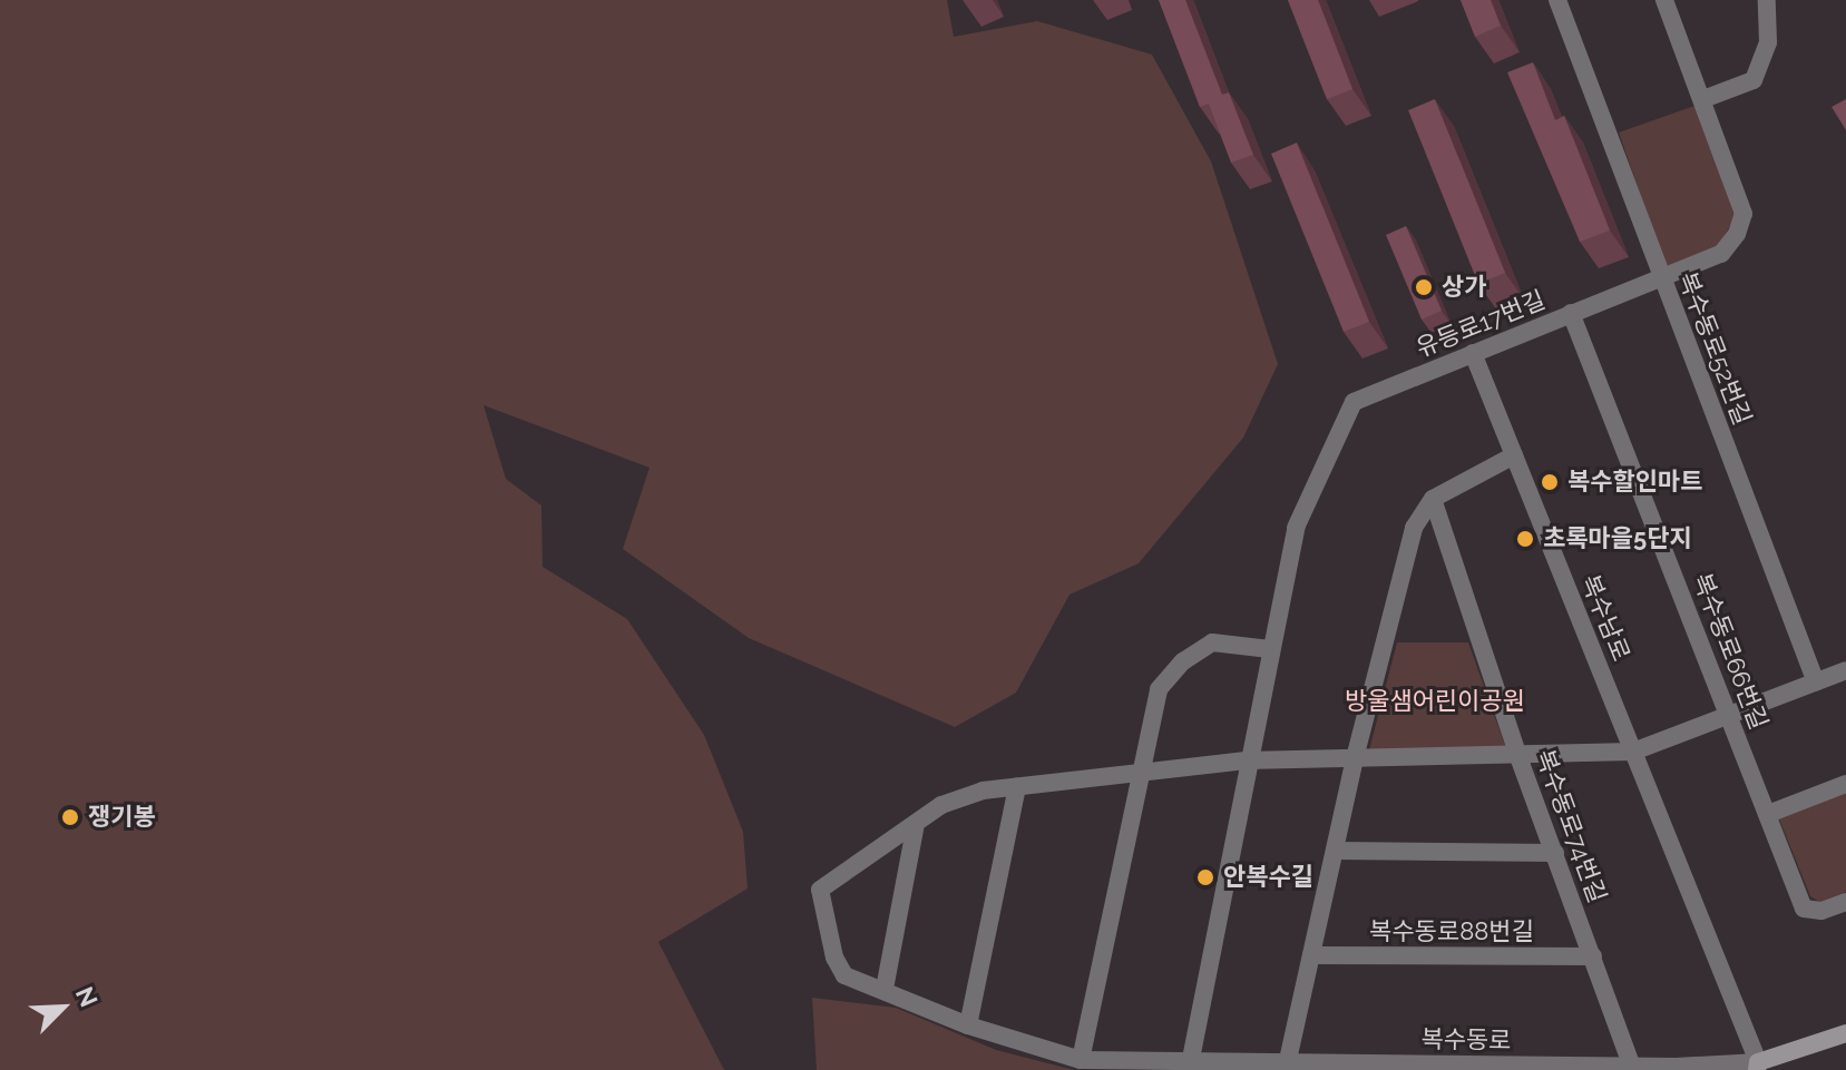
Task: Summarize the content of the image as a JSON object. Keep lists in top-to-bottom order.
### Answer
{
  "streets": {
    "main road": ["복수동로"],
    "street": [
      "유등로17번길",
      "복수동로52번길",
      "복수남로",
      "복수동로66번길",
      "복수동로74번길",
      "복수동로88번길"
    ]
  },
  "crossings": [
    ["유등로17번길", "복수동로52번길"],
    ["유등로17번길", "복수남로"],
    ["유등로17번길", "복수동로66번길"],
    ["유등로17번길", "복수동로"],
    ["복수남로", "복수동로"],
    ["복수동로74번길", "복수동로88번길"],
    ["복수동로74번길", "복수동로"]
  ],
  "parks": ["방울샘어린이공원"],
  "places": [
    "상가",
    "복수할인마트",
    "초록마을5단지",
    "쟁기봉",
    "안복수길"
  ],
  "north": "top right"
}
